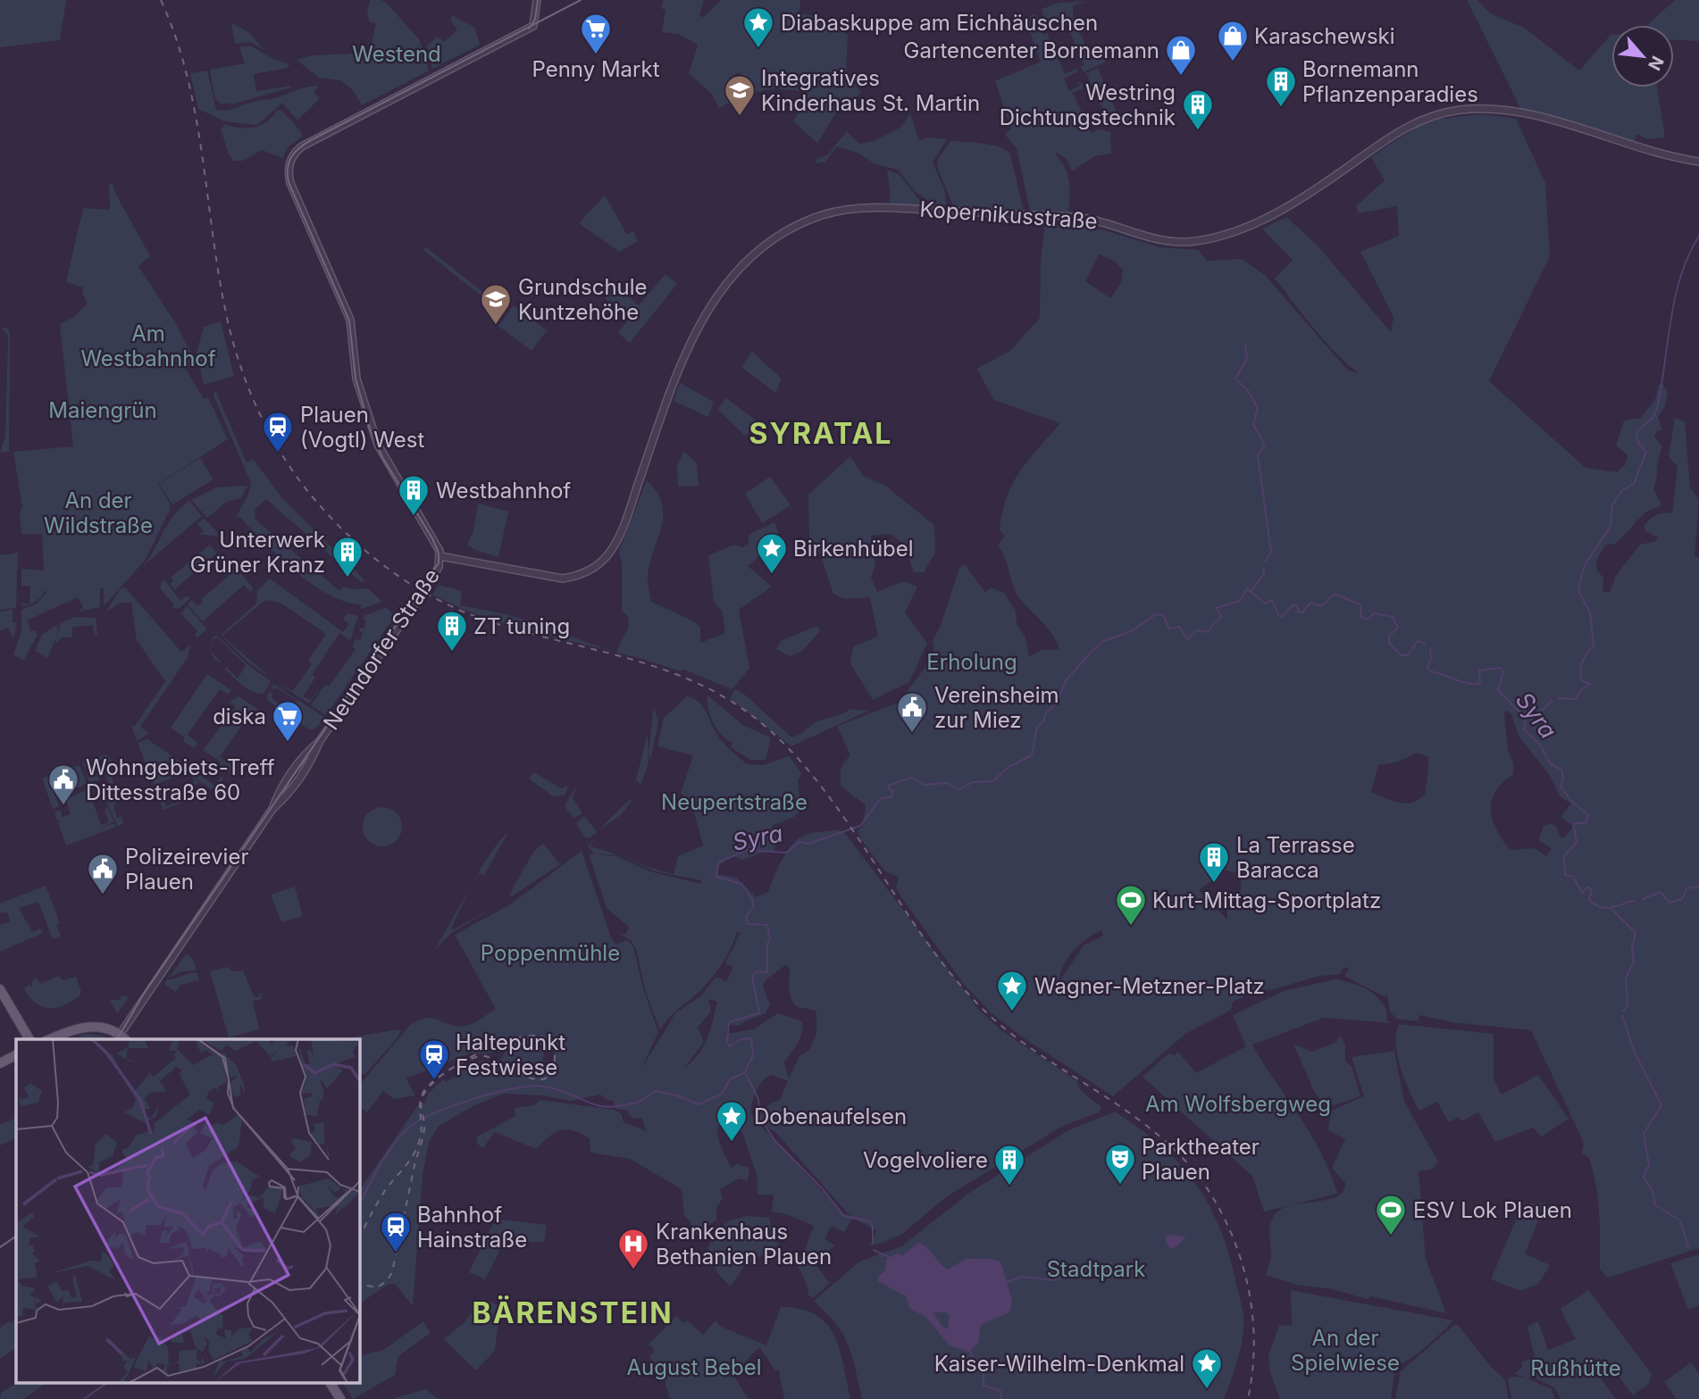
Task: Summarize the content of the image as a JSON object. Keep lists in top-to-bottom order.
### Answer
{
  "streets": {
    "street": ["Kopernikusstraße", "Neundorfer Straße"]
  },
  "crossings": [
    ["Kopernikusstraße", "Neundorfer Straße"]
  ],
  "districts": ["SYRATAL", "BÄRENSTEIN"],
  "water": ["Syra"],
  "parks": [
    "Westend",
    "Am Westbahnhof",
    "Maiengrün",
    "An der Wildstraße",
    "Erholung",
    "Neupertstraße",
    "Poppenmühle",
    "Am Wolfsbergweg",
    "Stadtpark",
    "An der Spielwiese",
    "August Bebel",
    "Rußhütte"
  ],
  "places": {
    "place": [
      "Diabaskuppe am Eichhäuschen",
      "Birkenhübel",
      "Wagner-Metzner-Platz",
      "Dobenaufelsen",
      "Kaiser-Wilhelm-Denkmal"
    ],
    "supermarket": ["Penny Markt", "diska"],
    "shop": ["Karaschewski", "Gartencenter Bornemann"],
    "building": [
      "Bornemann Pflanzenparadies",
      "Westring Dichtungstechnik",
      "Westbahnhof",
      "Unterwerk Grüner Kranz",
      "ZT tuning",
      "La Terrasse Baracca",
      "Vogelvoliere"
    ],
    "school or university": ["Integratives Kinderhaus St. Martin", "Grundschule Kuntzehöhe"],
    "station": ["Plauen (Vogtl) West", "Haltepunkt Festwiese", "Bahnhof Hainstraße"],
    "public building": ["Vereinsheim zur Miez", "Wohngebiets-Treff Dittesstraße 60", "Polizeirevier Plauen"],
    "sports": ["Kurt-Mittag-Sportplatz", "ESV Lok Plauen"],
    "theatre": ["Parktheater Plauen"],
    "hospital": ["Krankenhaus Bethanien Plauen"]
  },
  "north": "bottom right"
}
